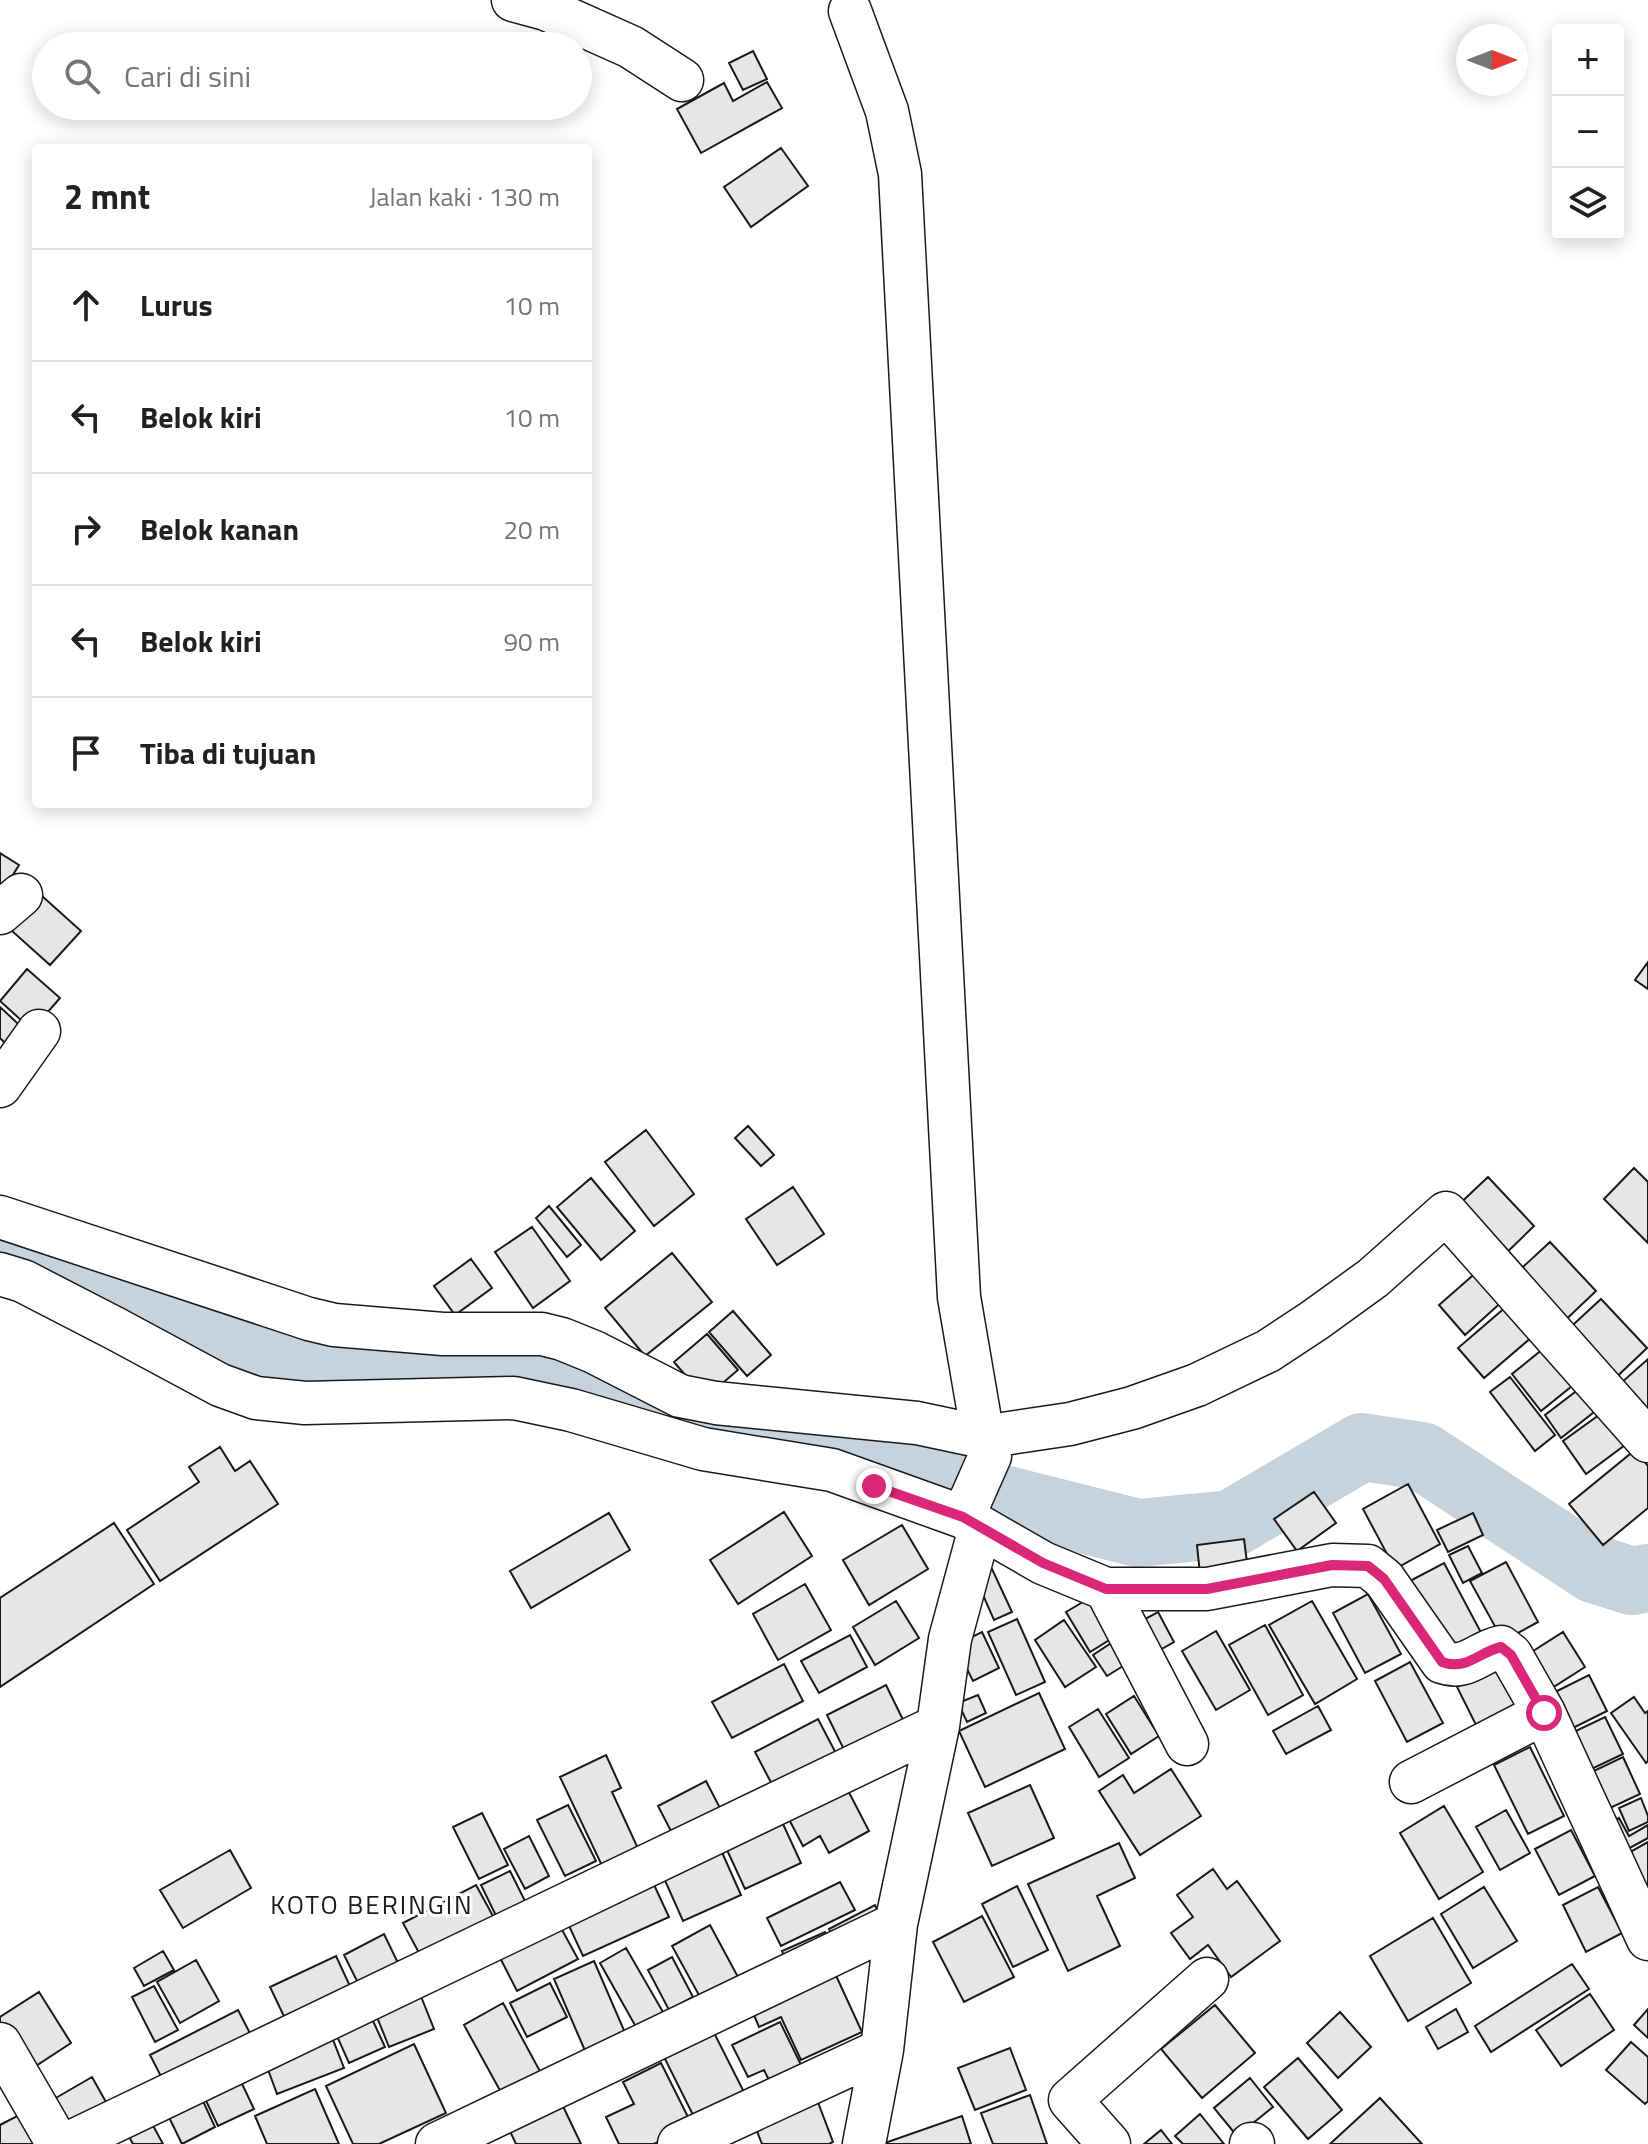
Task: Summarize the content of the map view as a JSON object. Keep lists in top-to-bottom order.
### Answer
{
  "districts": ["KOTO BERINGIN"],
  "north": "right",
  "page": {
    "map_buttons": ["+", "−"],
    "search": "Cari di sini",
    "heading": ["2 mnt", "Jalan kaki · 130 m"],
    "list": [
      ["Lurus", "10 m"],
      ["Belok kiri", "10 m"],
      ["Belok kanan", "20 m"],
      ["Belok kiri", "90 m"],
      "Tiba di tujuan"
    ]
  }
}
